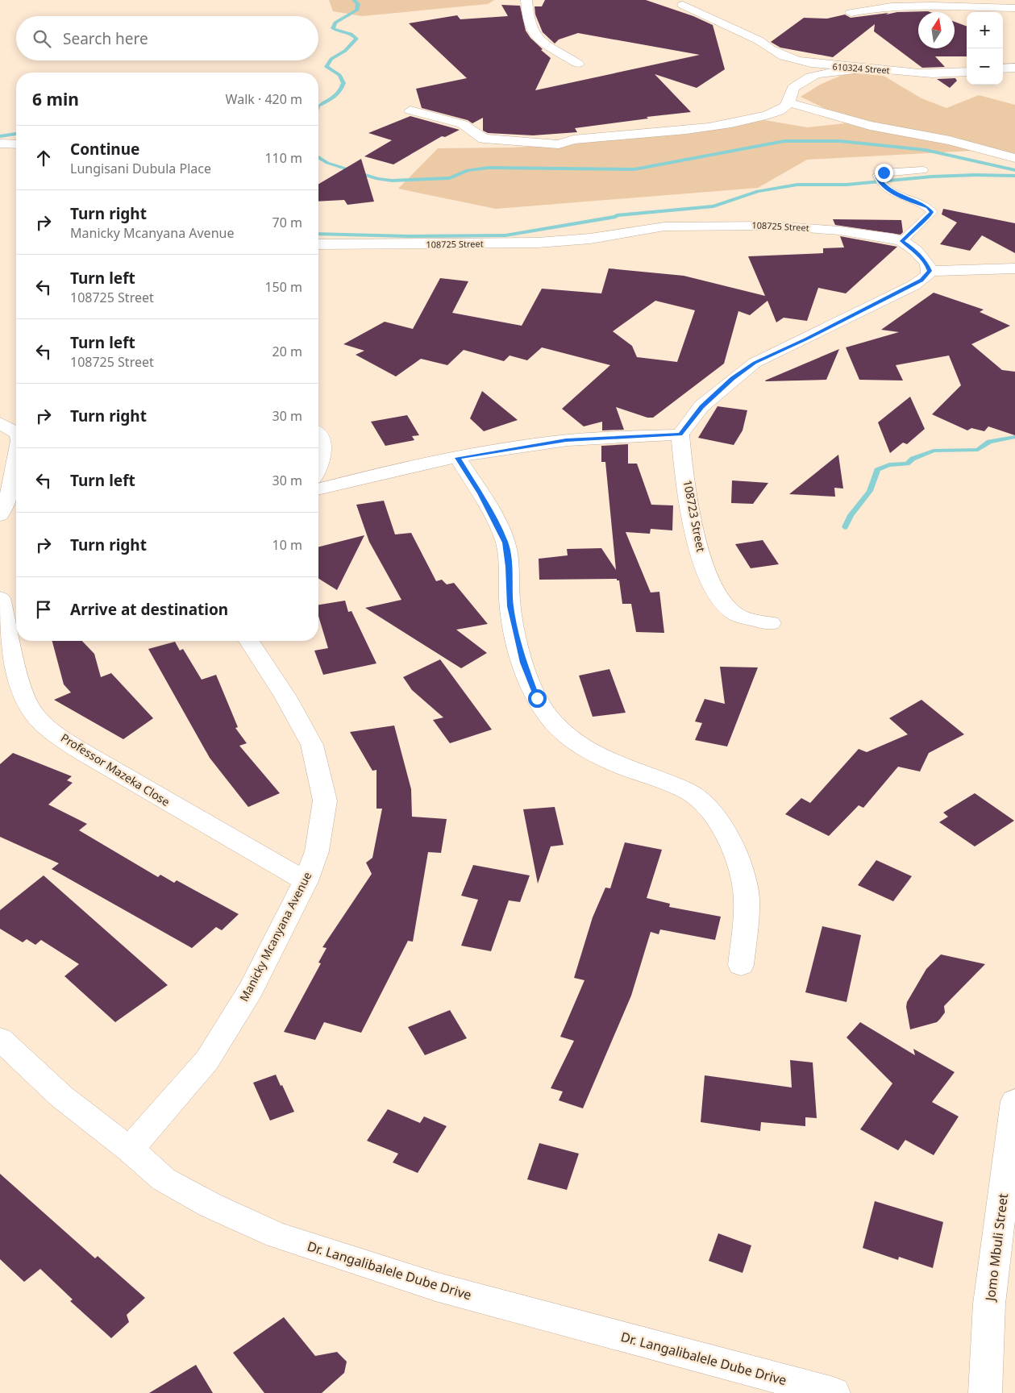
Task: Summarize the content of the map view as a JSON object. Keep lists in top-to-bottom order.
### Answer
{
  "streets": {
    "street": [
      "610324 Street",
      "108725 Street",
      "108723 Street",
      "Professor Mazeka Close",
      "Manicky Mcanyana Avenue",
      "Jomo Mbuli Street",
      "Dr. Langalibalele Dube Drive"
    ]
  },
  "crossings": [
    ["Professor Mazeka Close", "Manicky Mcanyana Avenue"],
    ["Manicky Mcanyana Avenue", "Dr. Langalibalele Dube Drive"]
  ],
  "north": "top",
  "page": {
    "map_buttons": ["+", "−"],
    "search": "Search here",
    "heading": ["6 min", "Walk · 420 m"],
    "list": [
      ["Continue", "Lungisani Dubula Place", "110 m"],
      ["Turn right", "Manicky Mcanyana Avenue", "70 m"],
      ["Turn left", "108725 Street", "150 m"],
      ["Turn left", "108725 Street", "20 m"],
      ["Turn right", "30 m"],
      ["Turn left", "30 m"],
      ["Turn right", "10 m"],
      "Arrive at destination"
    ]
  }
}
